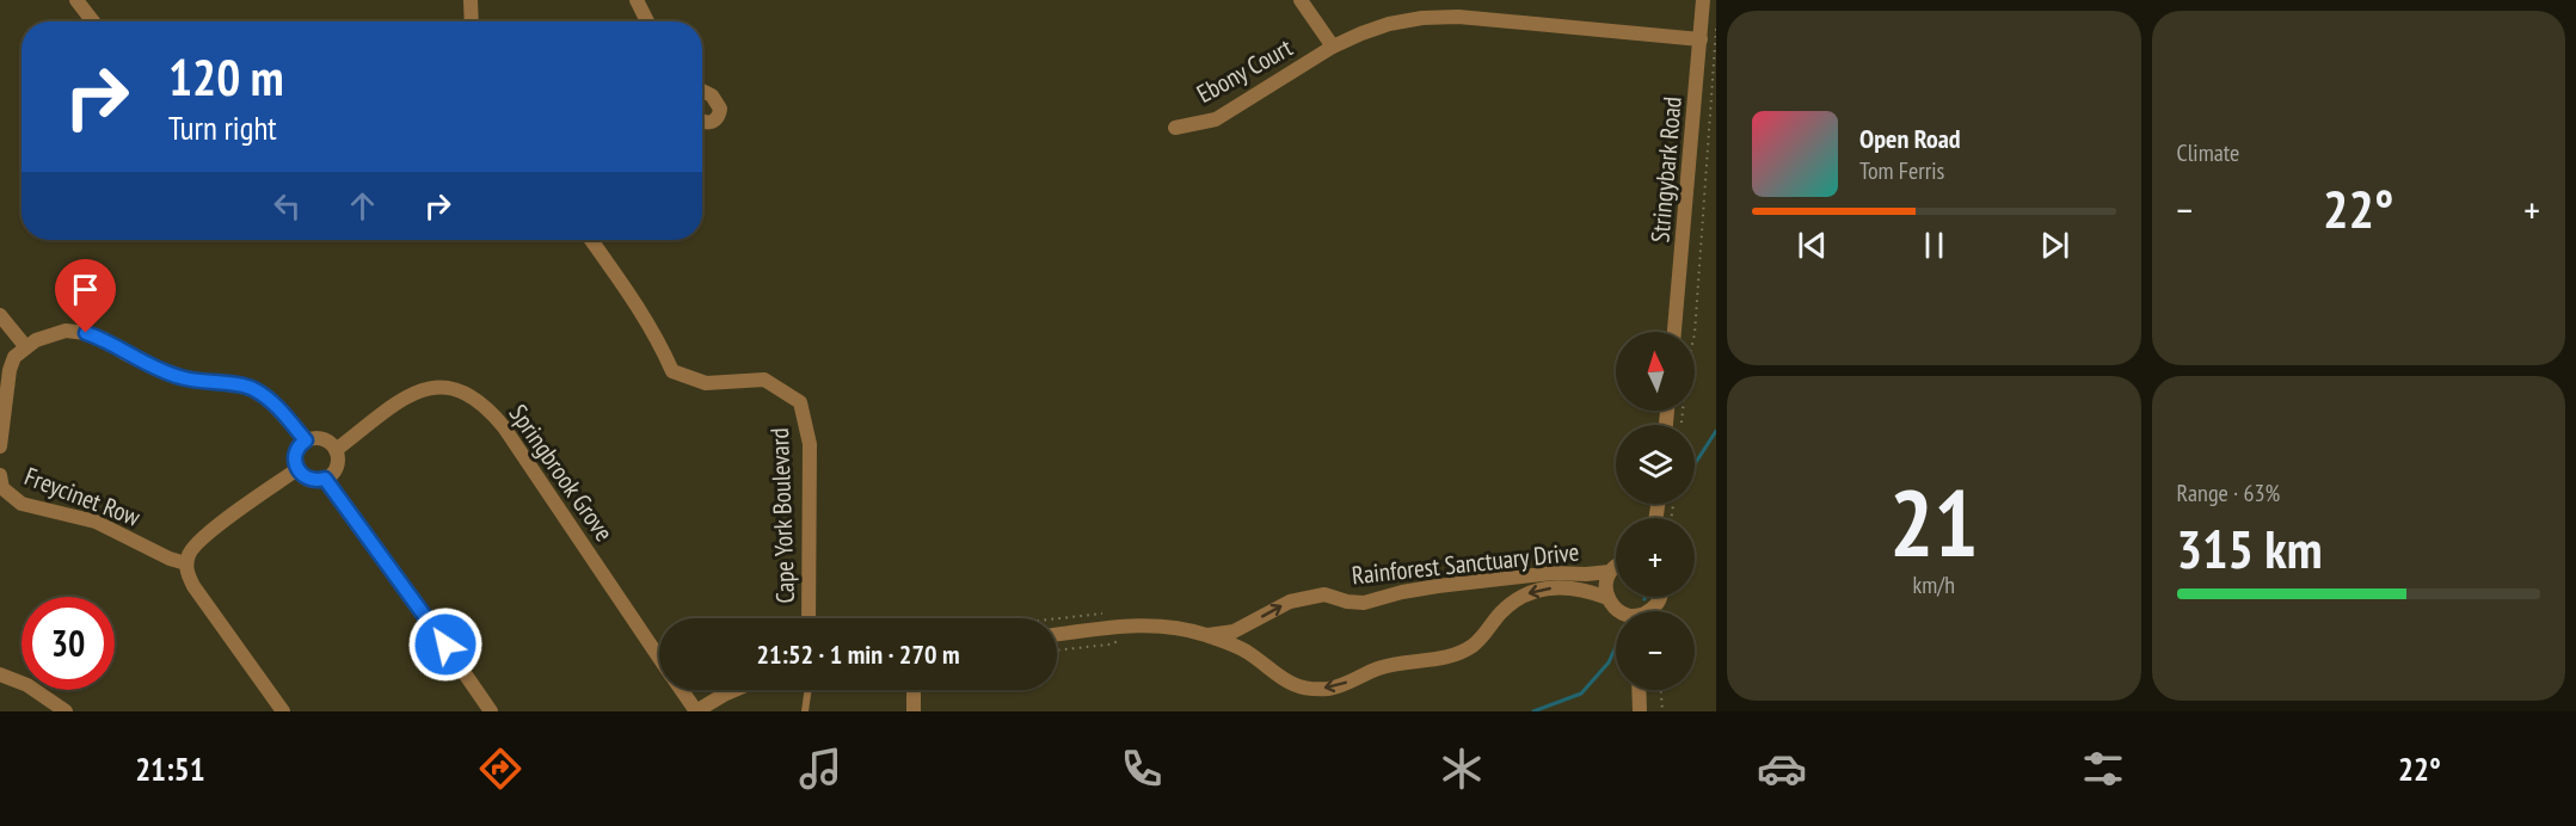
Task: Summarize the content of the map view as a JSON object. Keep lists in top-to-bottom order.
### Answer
{
  "streets": {
    "street": [
      "Ebony Court",
      "Stringybark Road",
      "Springbrook Grove",
      "Freycinet Row",
      "Cape York Boulevard",
      "Rainforest Sanctuary Drive"
    ]
  },
  "crossings": [
    ["Ebony Court", "Stringybark Road"]
  ],
  "north": "top",
  "page": {
    "tile": [
      "Climate",
      ["21", "km/h"],
      ["Range · 63%", "315 km"]
    ],
    "turn": ["120 m", "Turn right"],
    "song": ["Open Road", "Tom Ferris"],
    "heat": ["−", "22°", "+"],
    "map_buttons": ["+", "−"],
    "limit": "30",
    "trip": "21:52 · 1 min · 270 m",
    "tabs": ["21:51", "22°"]
  }
}
